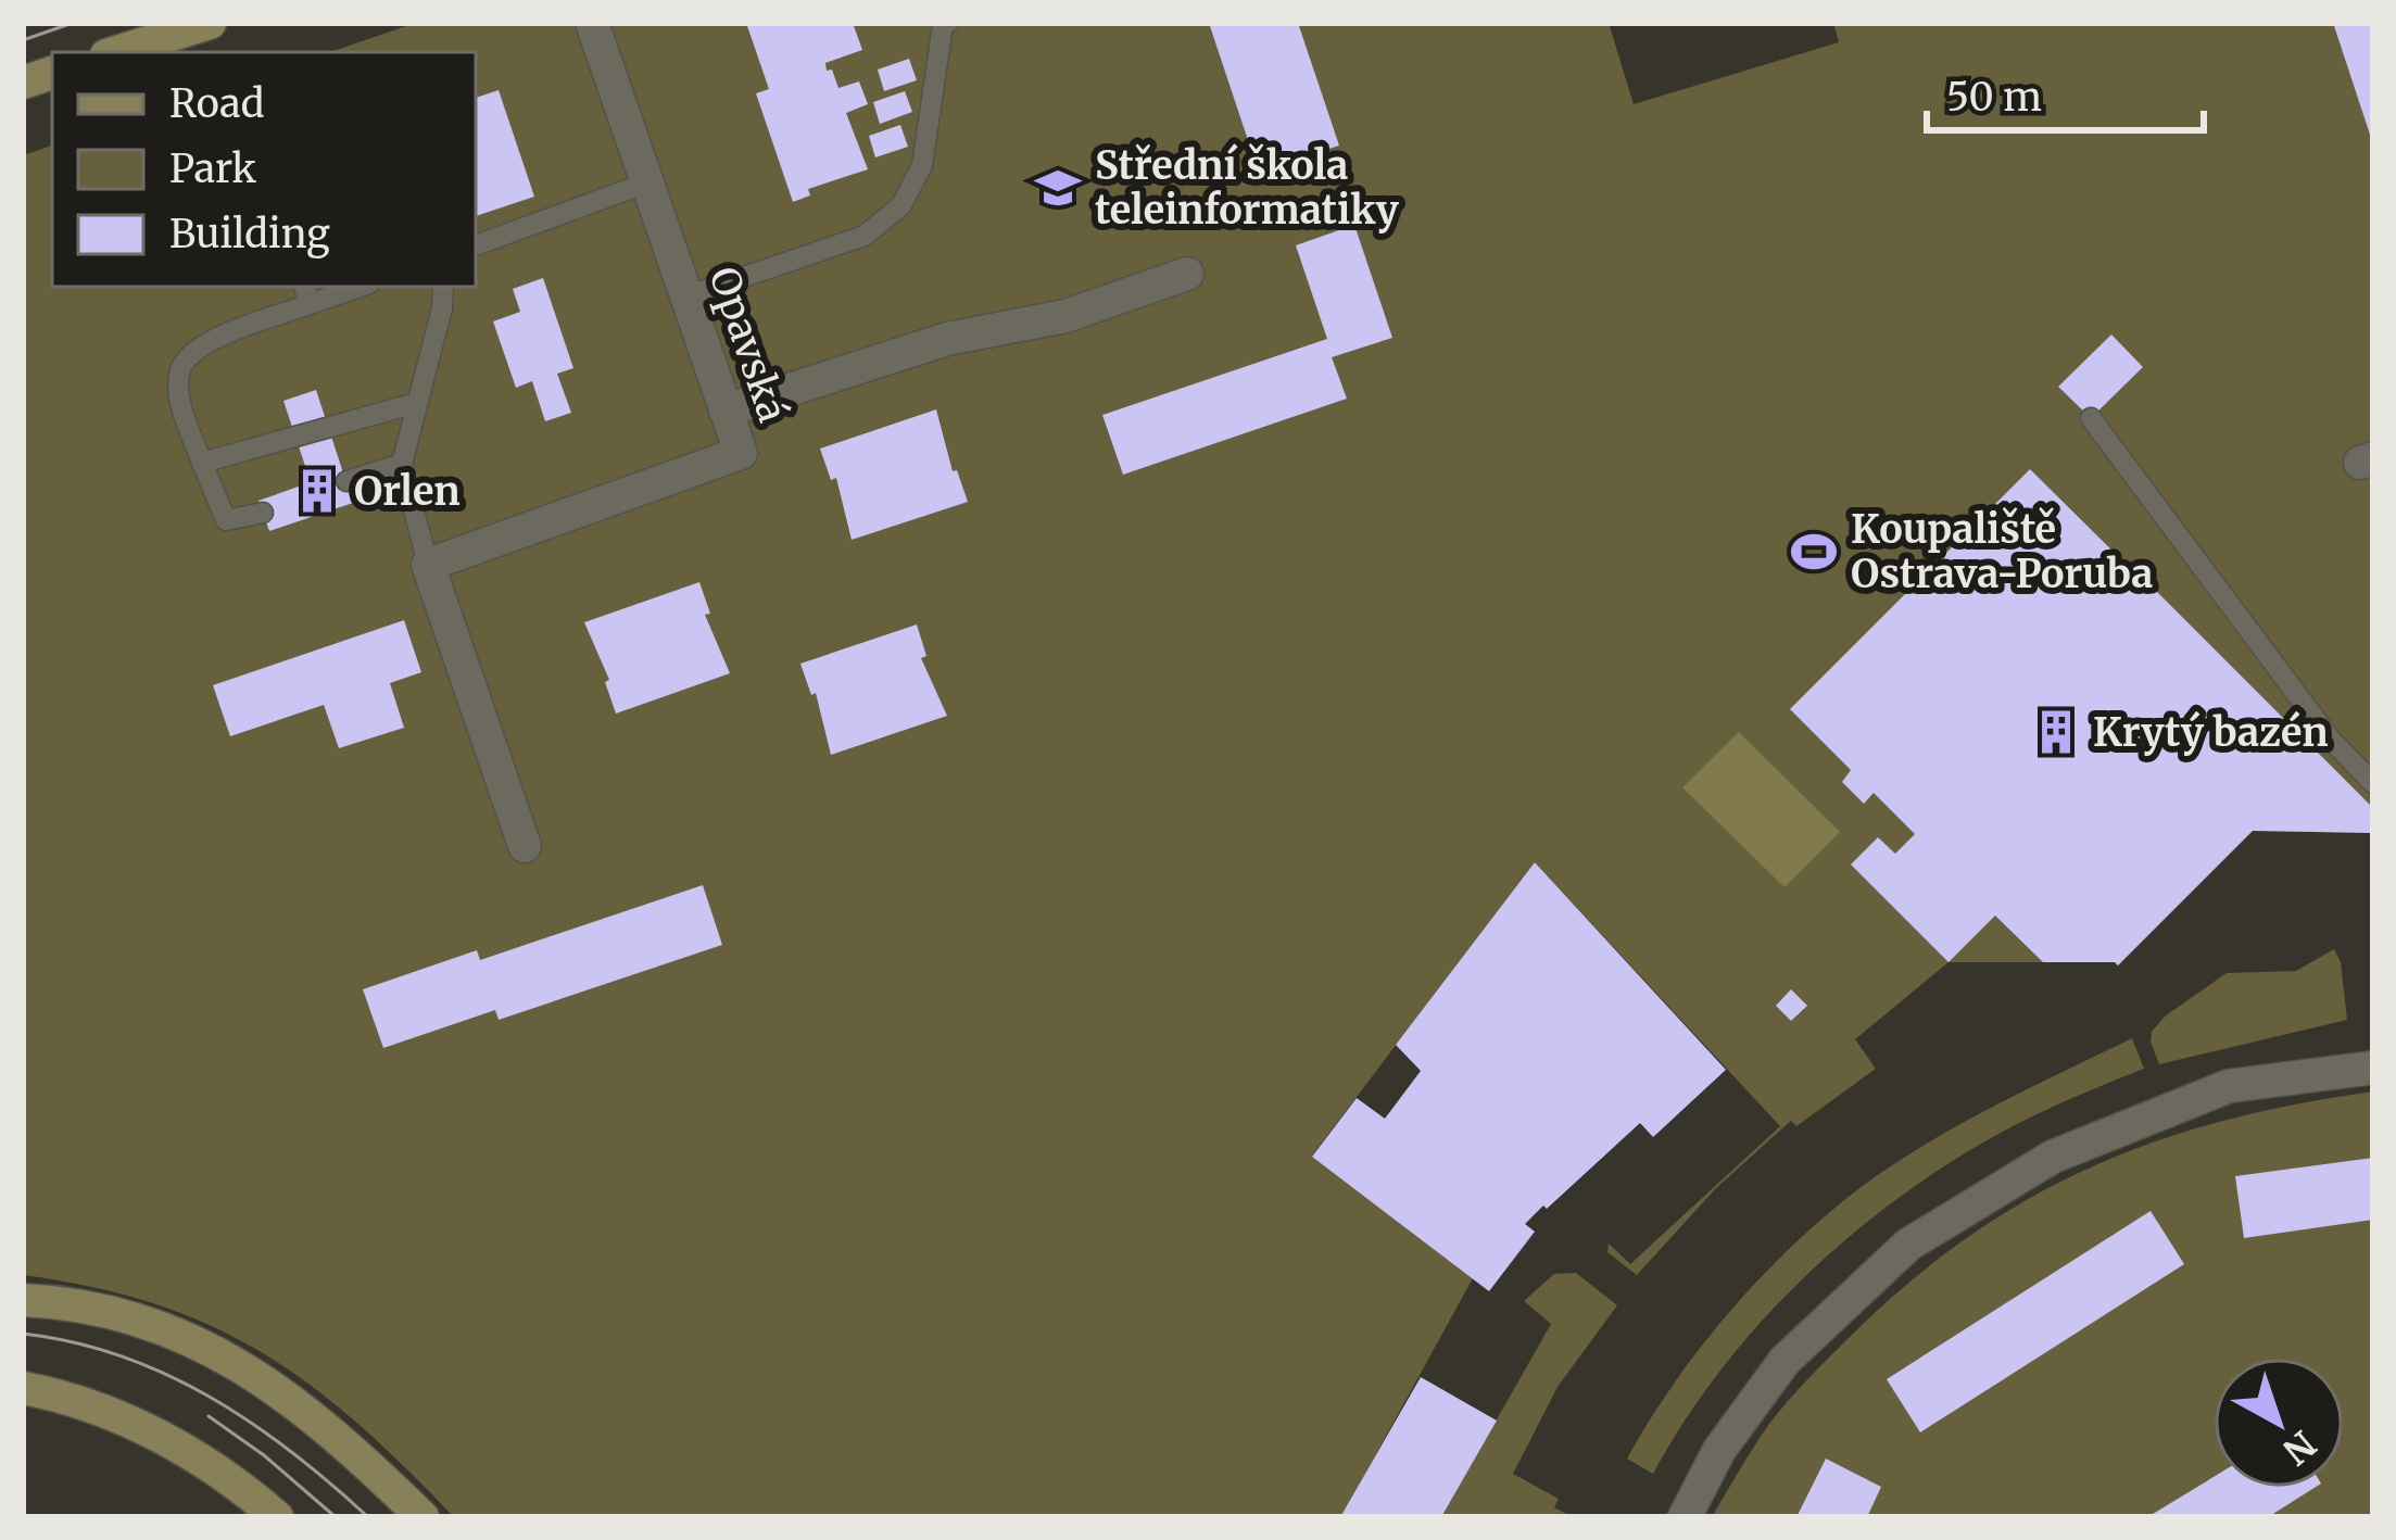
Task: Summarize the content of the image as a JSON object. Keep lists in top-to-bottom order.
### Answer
{
  "streets": {
    "street": ["Opavská"]
  },
  "places": {
    "school or university": ["Střední škola teleinformatiky"],
    "building": ["Orlen", "Krytý bazén"],
    "sports": ["Koupaliště Ostrava-Poruba"]
  },
  "legend": ["Road", "Park", "Building"],
  "scale_bar": "50 m",
  "north": "bottom right"
}
